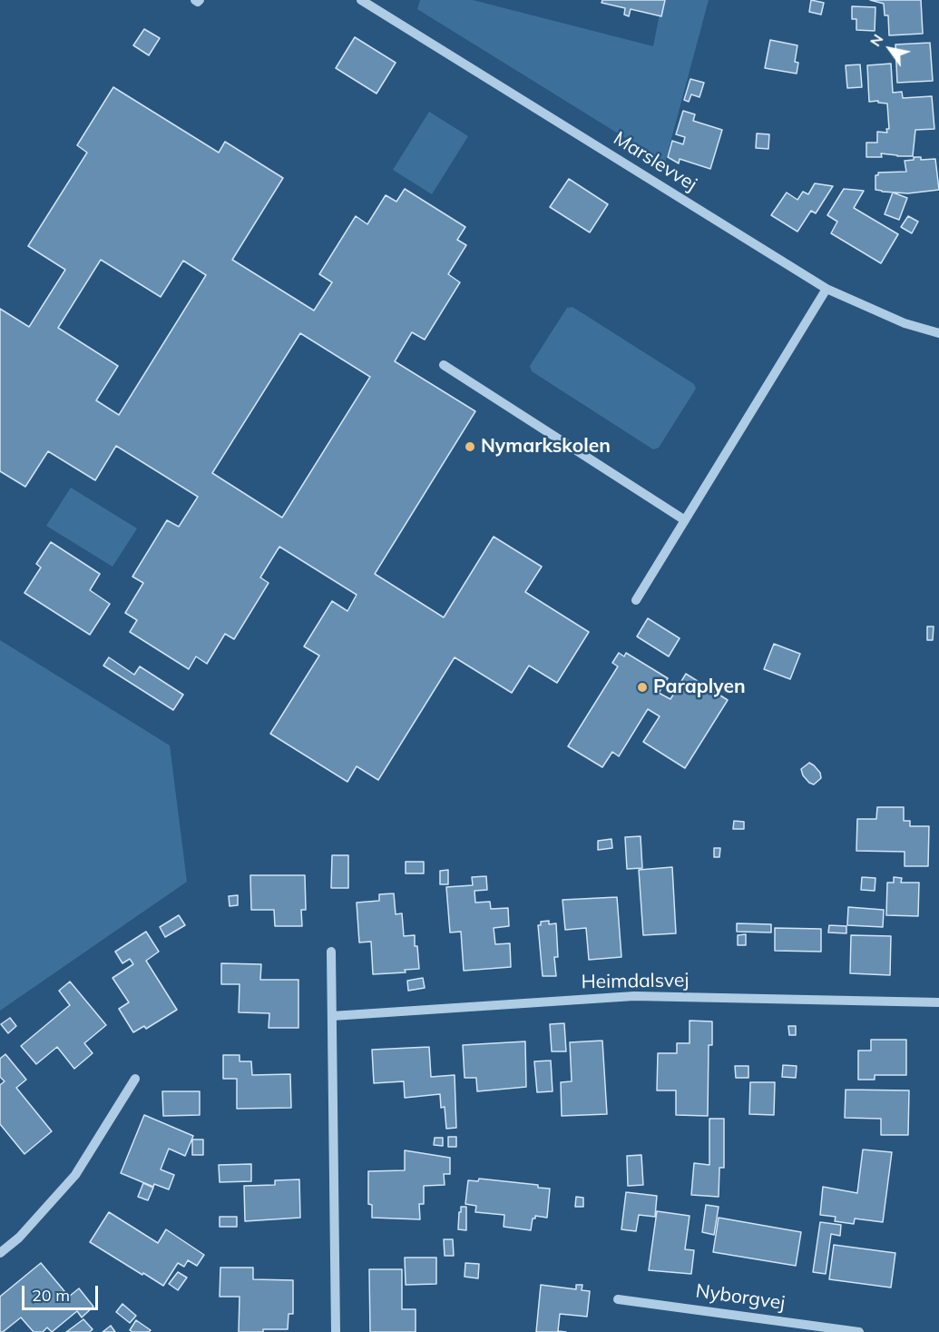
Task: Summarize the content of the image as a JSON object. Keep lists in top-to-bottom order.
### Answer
{
  "streets": {
    "street": ["Marslevvej", "Heimdalsvej", "Nyborgvej"]
  },
  "places": ["Nymarkskolen", "Paraplyen"],
  "scale_bar": "20 m",
  "north": "top left"
}
